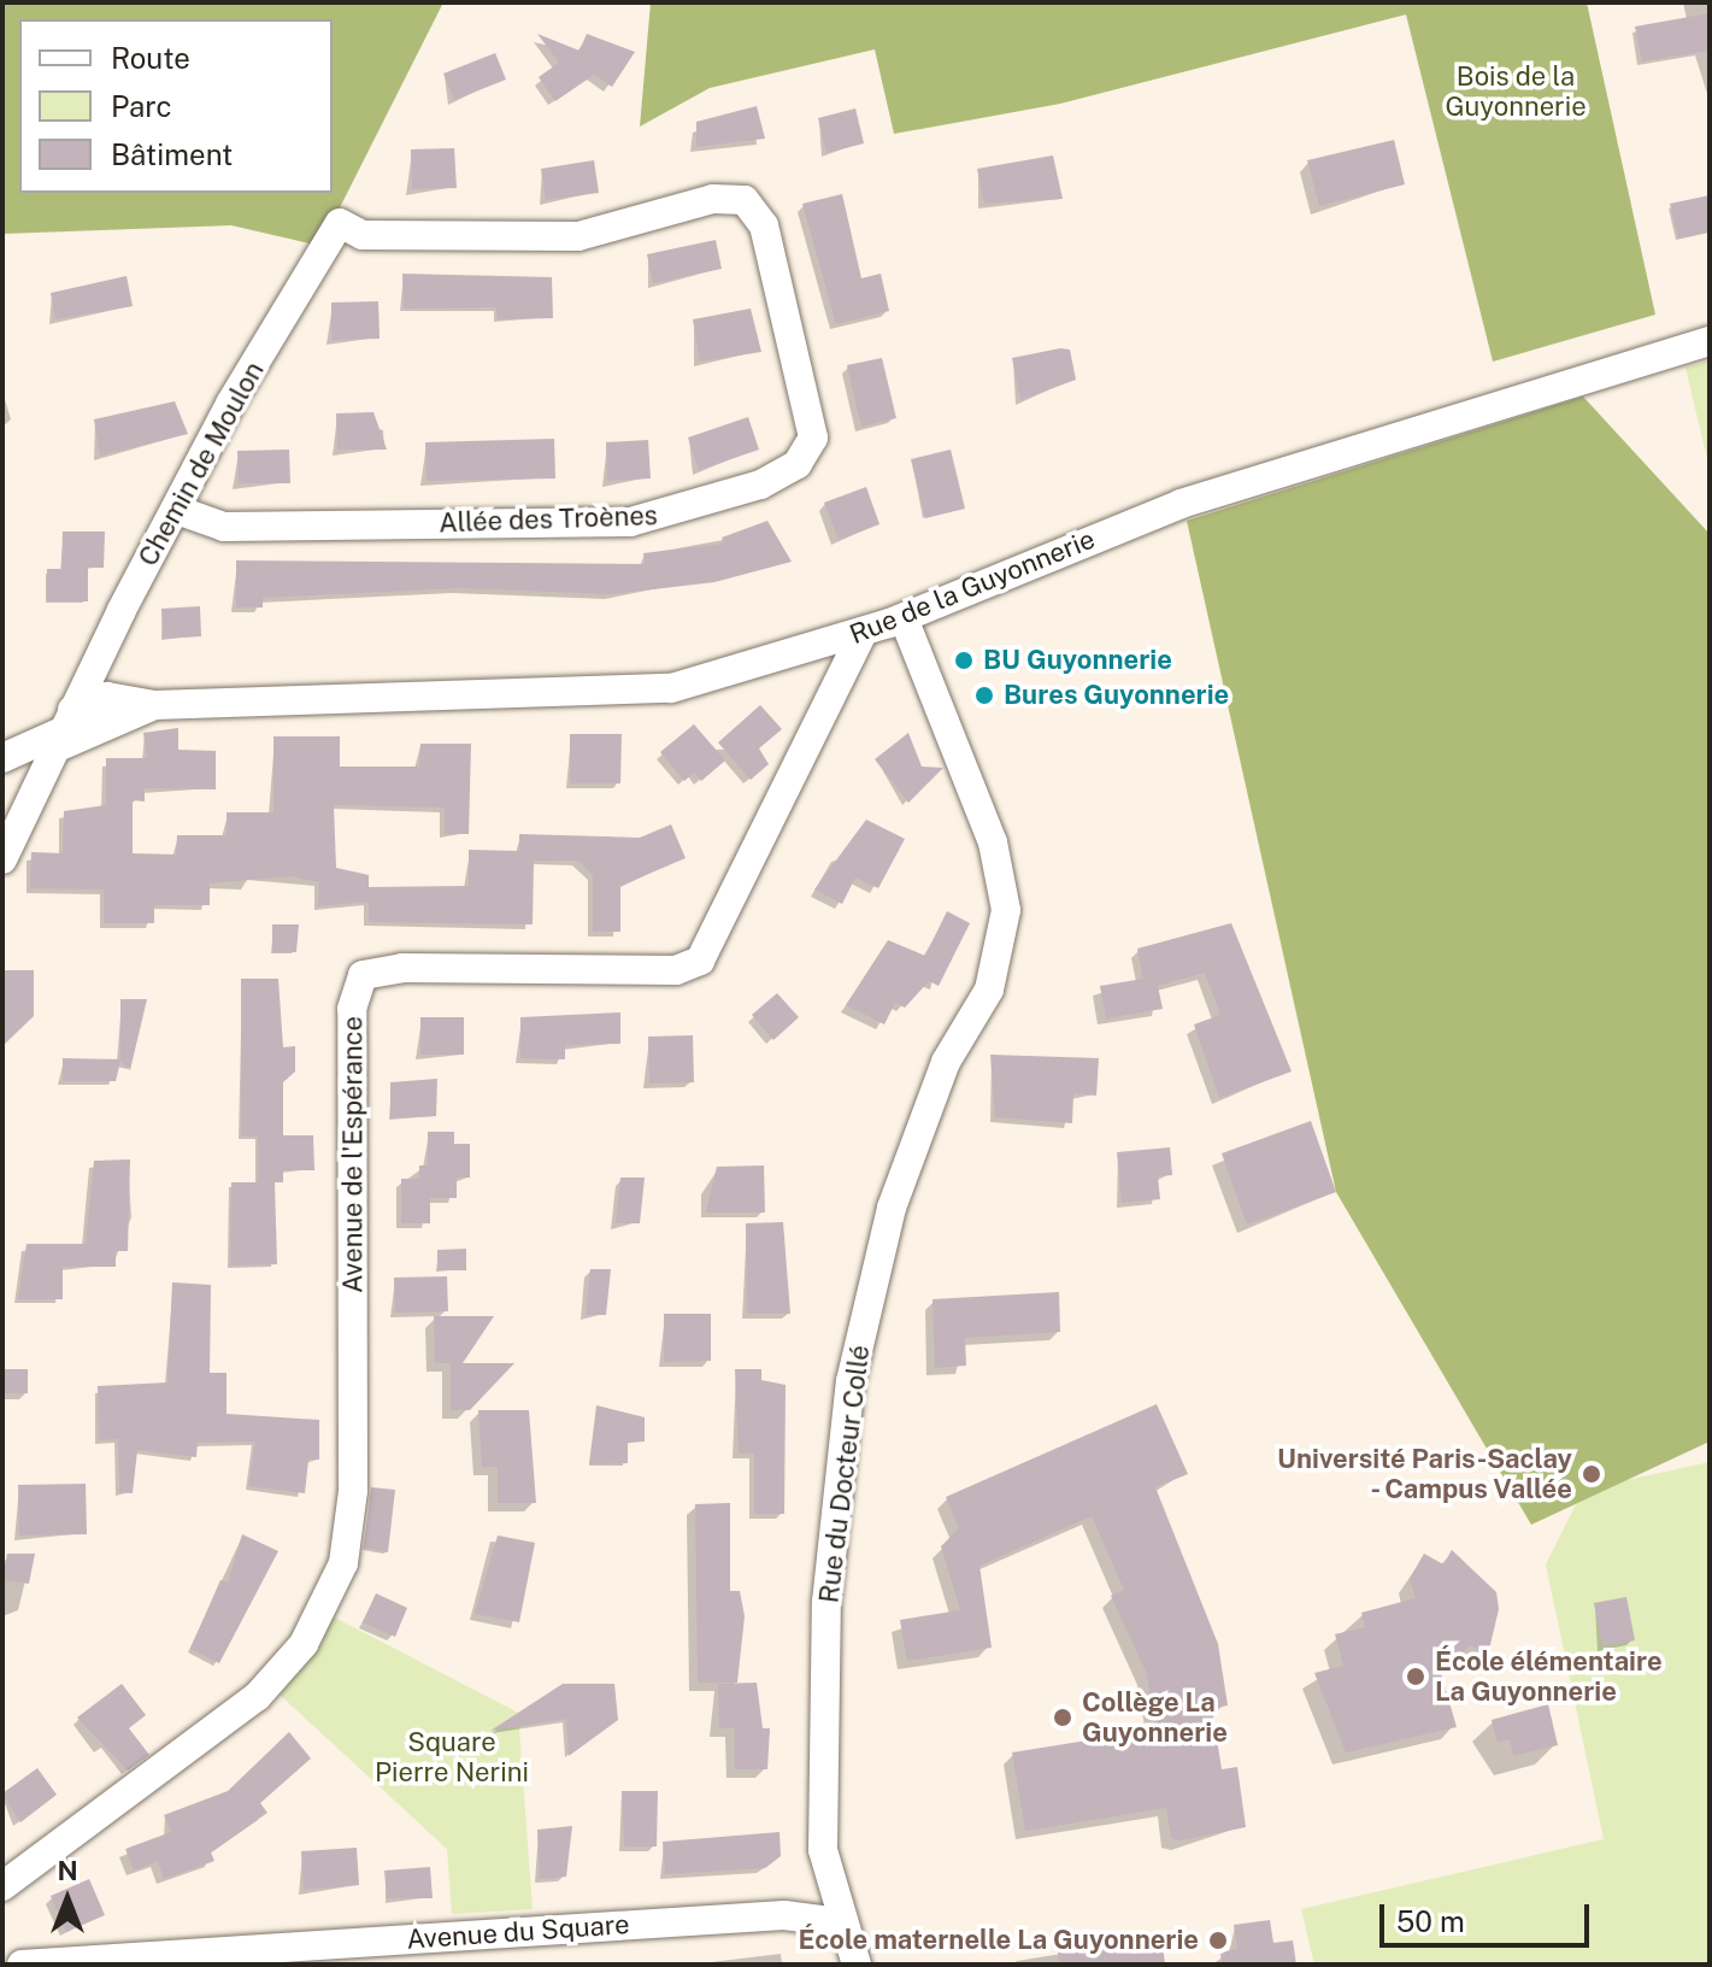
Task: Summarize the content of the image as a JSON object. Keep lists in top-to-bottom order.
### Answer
{
  "streets": {
    "street": [
      "Chemin de Moulon",
      "Allée des Troènes",
      "Rue de la Guyonnerie",
      "Avenue de l'Espérance",
      "Rue du Docteur Collé",
      "Avenue du Square"
    ]
  },
  "crossings": [
    ["Chemin de Moulon", "Allée des Troènes"],
    ["Chemin de Moulon", "Rue de la Guyonnerie"],
    ["Rue de la Guyonnerie", "Avenue de l'Espérance"],
    ["Rue de la Guyonnerie", "Rue du Docteur Collé"],
    ["Rue du Docteur Collé", "Avenue du Square"]
  ],
  "parks": ["Bois de la Guyonnerie", "Square Pierre Nerini"],
  "places": [
    "BU Guyonnerie",
    "Bures Guyonnerie",
    "Université Paris-Saclay - Campus Vallée",
    "École élémentaire La Guyonnerie",
    "Collège La Guyonnerie",
    "École maternelle La Guyonnerie"
  ],
  "legend": ["Route", "Parc", "Bâtiment"],
  "scale_bar": "50 m",
  "north": "top"
}
